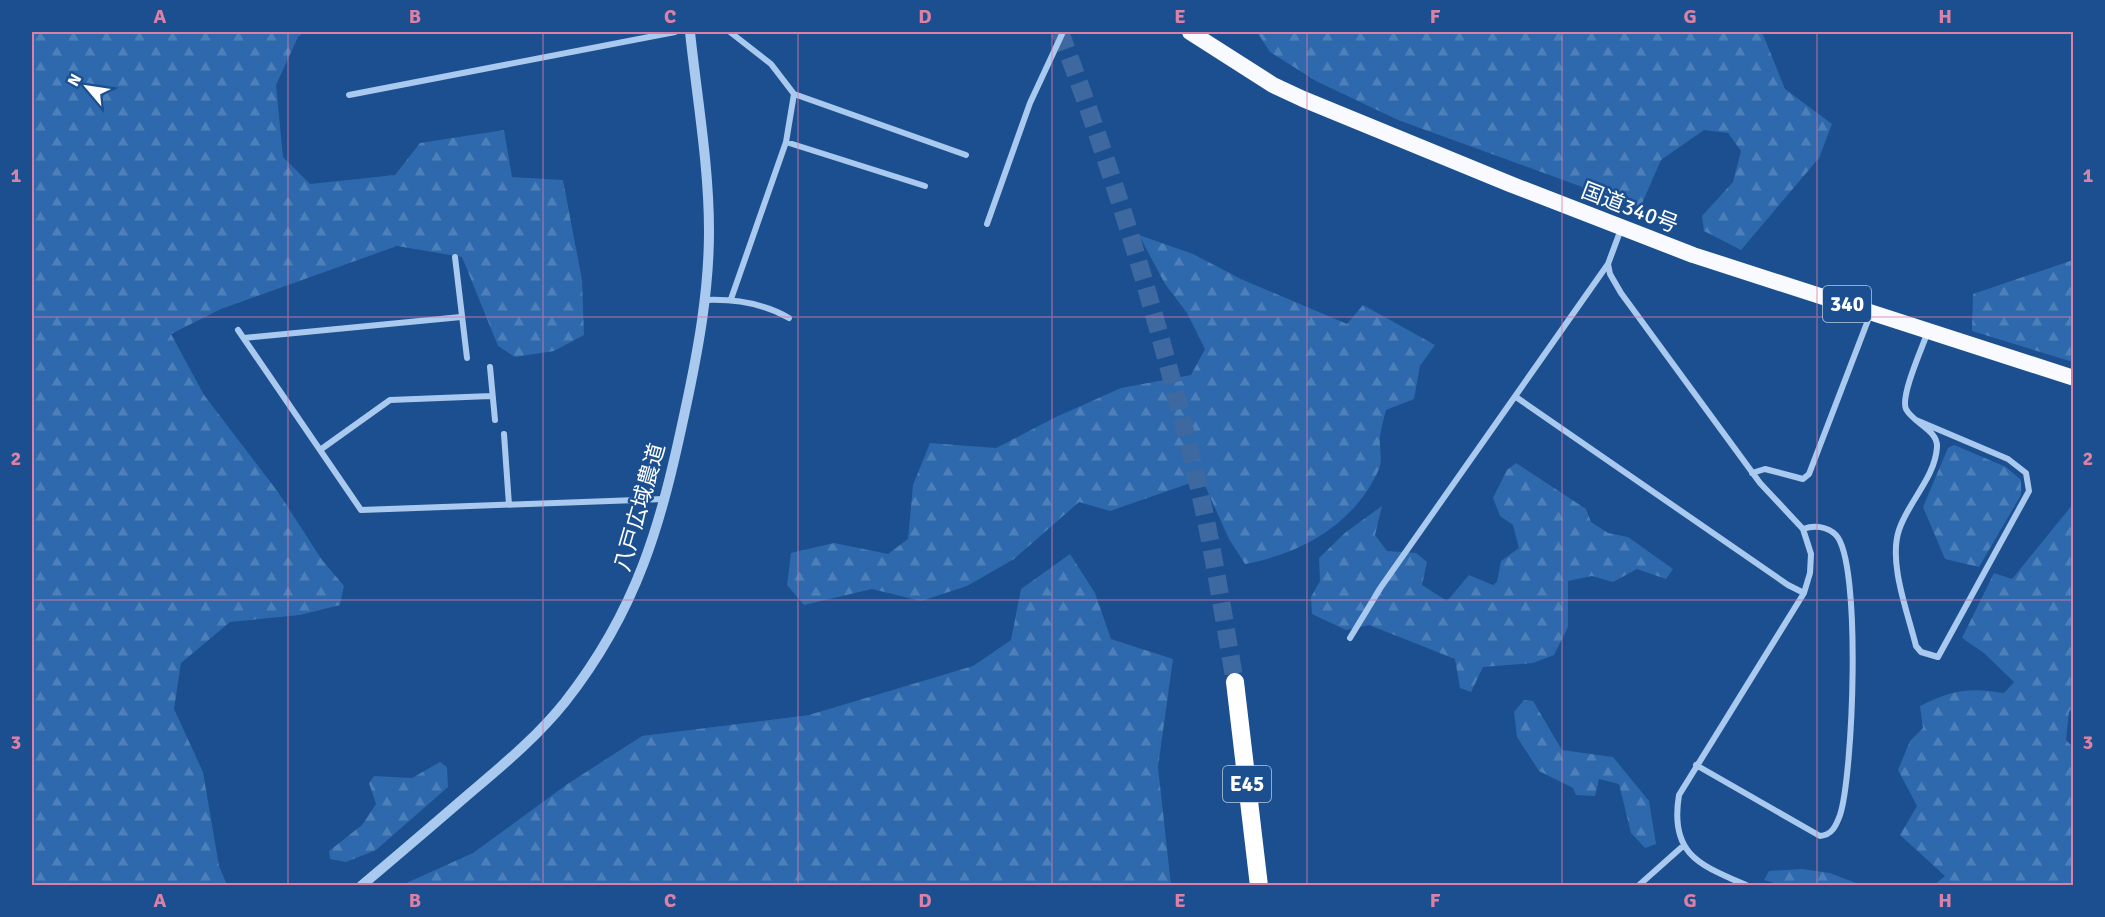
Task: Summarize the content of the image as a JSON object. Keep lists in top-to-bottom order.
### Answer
{
  "streets": {
    "highway": ["国道340号", "340", "E45"],
    "street": ["八戸広域農道"]
  },
  "north": "top left",
  "grid": {
    "columns": [
      "A",
      "B",
      "C",
      "D",
      "E",
      "F",
      "G",
      "H"
    ],
    "rows": ["1", "2", "3"]
  }
}
